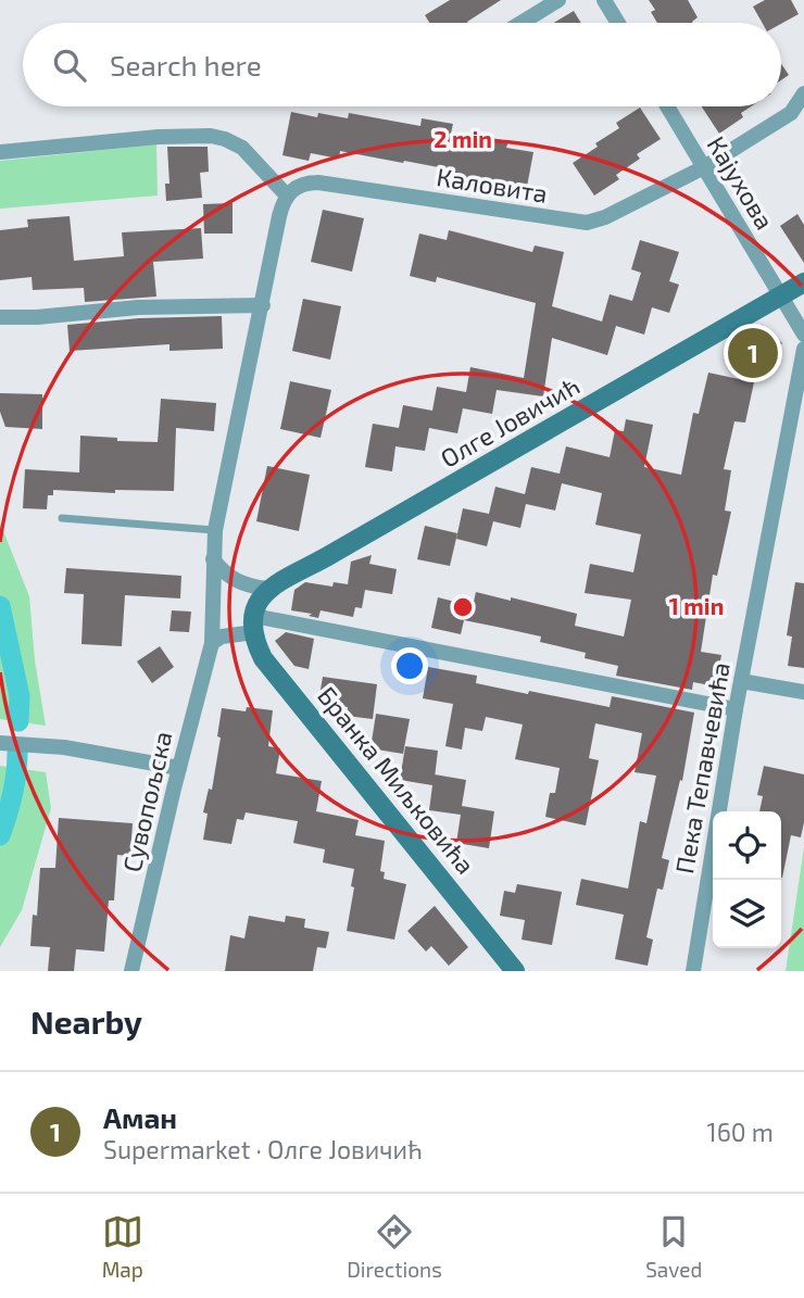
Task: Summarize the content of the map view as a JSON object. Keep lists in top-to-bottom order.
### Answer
{
  "streets": {
    "street": [
      "Кајухова",
      "Каловита",
      "Олге Јовичић",
      "Пека Тепавчевића",
      "Бранка Миљковића",
      "Сувопољска"
    ]
  },
  "crossings": [
    ["Кајухова", "Каловита"],
    ["Кајухова", "Олге Јовичић"]
  ],
  "page": {
    "search": "Search here",
    "pins": "1",
    "heading": "Nearby",
    "list": [
      {
        "mark": "1",
        "name": "Аман",
        "note": "Supermarket · Олге Јовичић",
        "value": "160 m"
      }
    ],
    "nav": ["Map", "Directions", "Saved"]
  },
  "rings": ["2 min", "1 min"]
}
